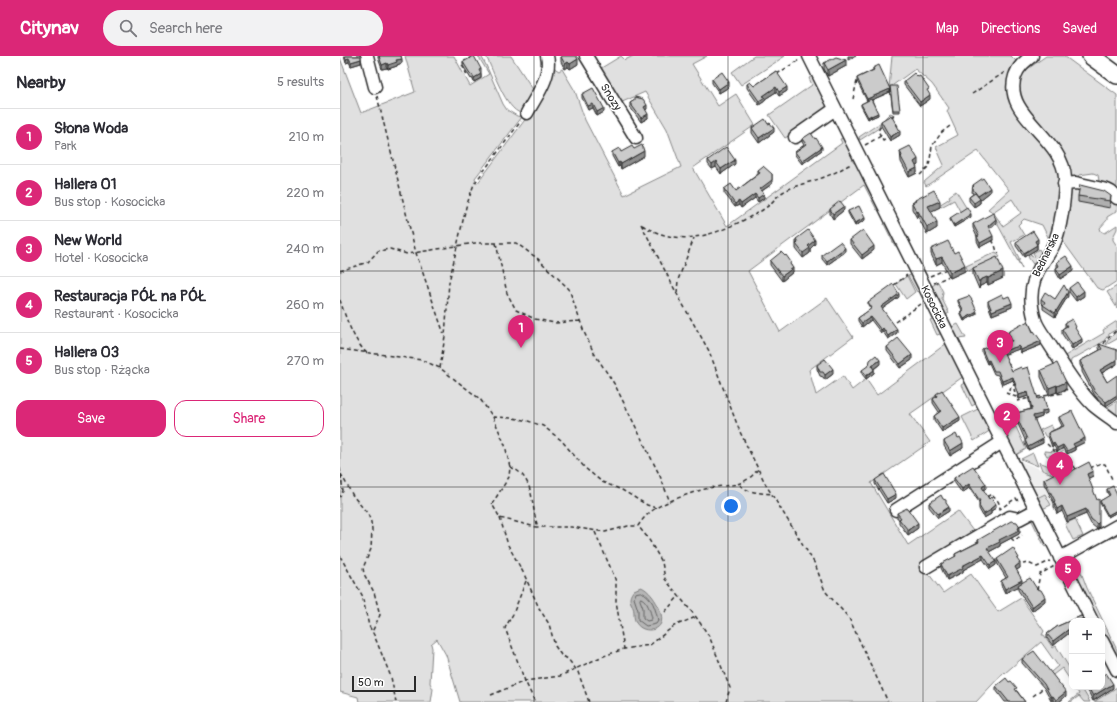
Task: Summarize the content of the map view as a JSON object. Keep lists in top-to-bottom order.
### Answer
{
  "streets": {
    "street": ["Snozy", "Bednarska", "Kosocicka"]
  },
  "scale_bar": "50 m",
  "page": {
    "header": "Citynav",
    "search": "Search here",
    "nav": ["Map", "Directions", "Saved"],
    "heading": ["Nearby", "5 results"],
    "list": [
      {
        "mark": "1",
        "name": "Słona Woda",
        "note": "Park",
        "value": "210 m"
      },
      {
        "mark": "2",
        "name": "Hallera 01",
        "note": "Bus stop · Kosocicka",
        "value": "220 m"
      },
      {
        "mark": "3",
        "name": "New World",
        "note": "Hotel · Kosocicka",
        "value": "240 m"
      },
      {
        "mark": "4",
        "name": "Restauracja PÓŁ na PÓŁ",
        "note": "Restaurant · Kosocicka",
        "value": "260 m"
      },
      {
        "mark": "5",
        "name": "Hallera 03",
        "note": "Bus stop · Rżącka",
        "value": "270 m"
      }
    ],
    "pins": [
      "1",
      "3",
      "2",
      "4",
      "5"
    ],
    "buttons": ["Save", "Share"],
    "map_buttons": ["+", "−"],
    "scale": "50 m"
  }
}
